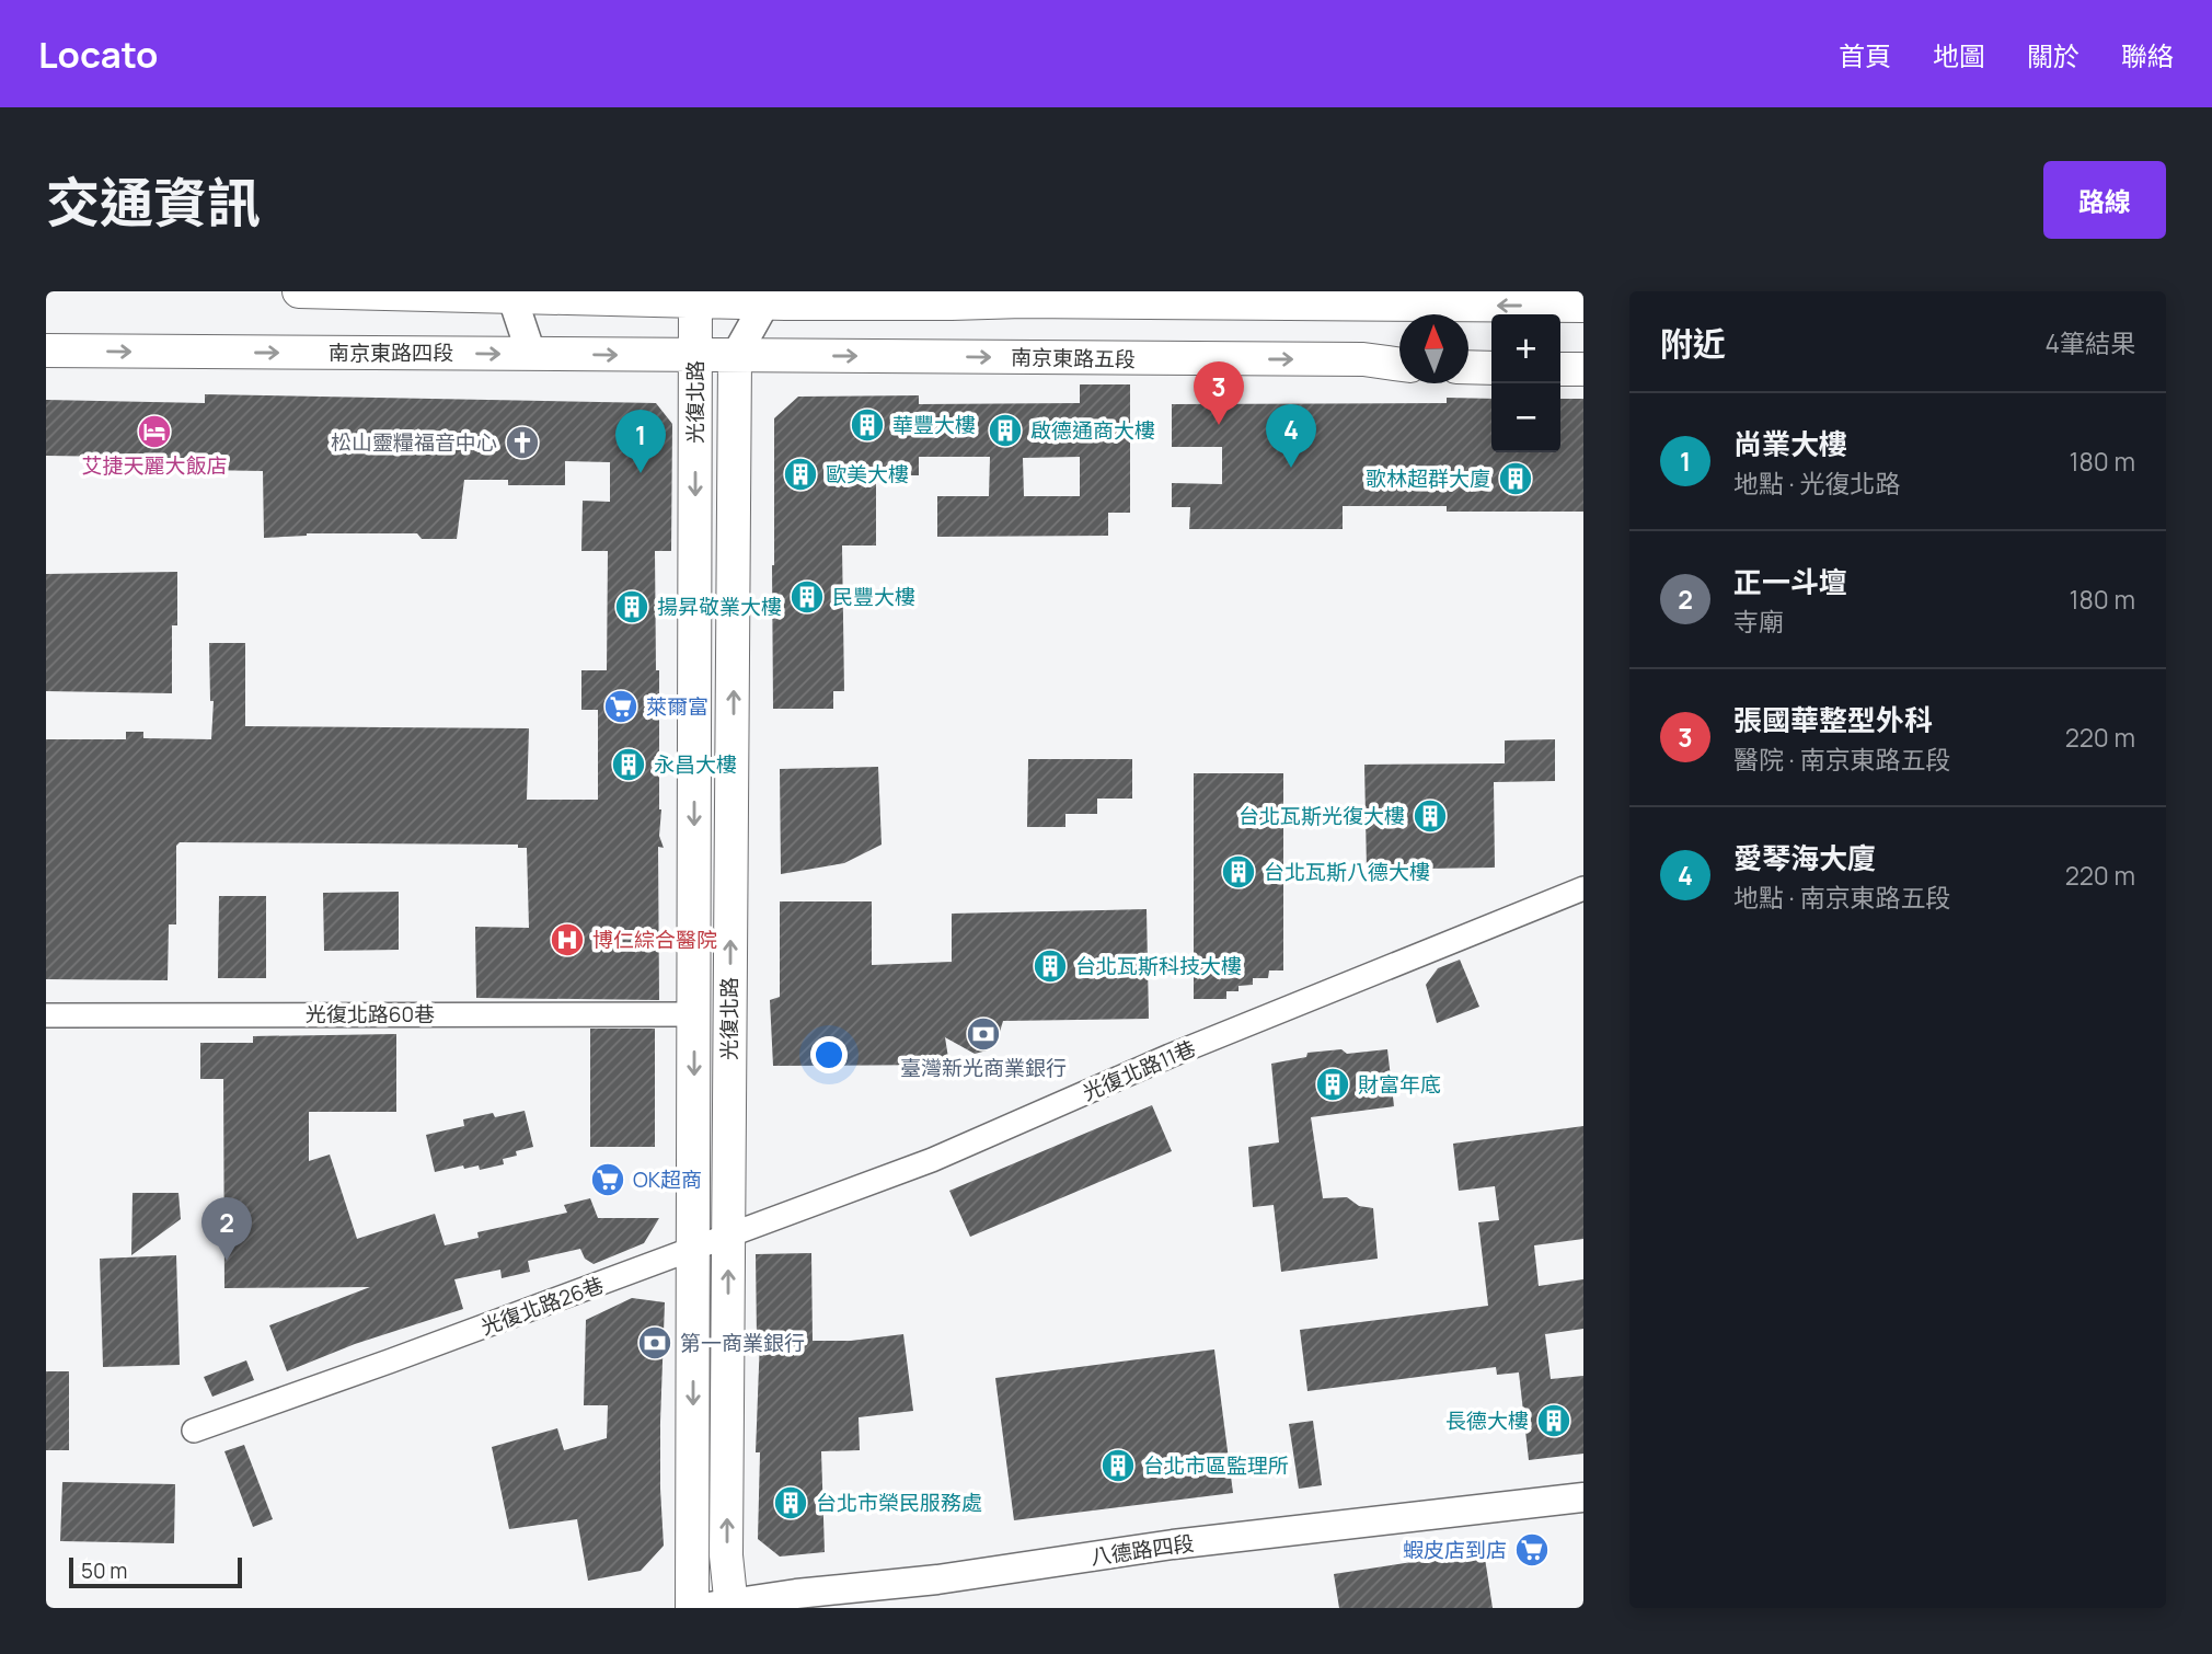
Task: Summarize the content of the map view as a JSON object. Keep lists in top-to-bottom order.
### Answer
{
  "streets": {
    "main road": ["南京東路四段", "南京東路五段", "光復北路"],
    "street": [
      "光復北路60巷",
      "光復北路11巷",
      "光復北路26巷",
      "八德路四段"
    ]
  },
  "crossings": [
    ["南京東路四段", "南京東路五段"],
    ["南京東路四段", "光復北路"],
    ["南京東路五段", "光復北路"],
    ["光復北路", "光復北路60巷"],
    ["光復北路", "光復北路11巷"],
    ["光復北路", "光復北路26巷"],
    ["光復北路", "八德路四段"],
    ["光復北路11巷", "光復北路26巷"]
  ],
  "places": {
    "building": [
      "華豐大樓",
      "啟德通商大樓",
      "歐美大樓",
      "歌林超群大廈",
      "民豐大樓",
      "揚昇敬業大樓",
      "永昌大樓",
      "台北瓦斯光復大樓",
      "台北瓦斯八德大樓",
      "台北瓦斯科技大樓",
      "財富年底",
      "長德大樓",
      "台北市區監理所",
      "台北市榮民服務處"
    ],
    "hotel": ["艾捷天麗大飯店"],
    "church": ["松山靈糧福音中心"],
    "supermarket": ["萊爾富", "OK超商", "蝦皮店到店"],
    "hospital": ["博仁綜合醫院"],
    "bank": ["臺灣新光商業銀行", "第一商業銀行"]
  },
  "scale_bar": "50 m",
  "north": "top",
  "page": {
    "header": "Locato",
    "nav": [
      "首頁",
      "地圖",
      "關於",
      "聯絡"
    ],
    "title": "交通資訊",
    "buttons": "路線",
    "heading": ["附近", "4筆結果"],
    "map_buttons": ["+", "−"],
    "pins": [
      "3",
      "4",
      "1",
      "2"
    ],
    "list": [
      {
        "mark": "1",
        "name": "尚業大樓",
        "note": "地點 · 光復北路",
        "value": "180 m"
      },
      {
        "mark": "2",
        "name": "正一斗壇",
        "note": "寺廟",
        "value": "180 m"
      },
      {
        "mark": "3",
        "name": "張國華整型外科",
        "note": "醫院 · 南京東路五段",
        "value": "220 m"
      },
      {
        "mark": "4",
        "name": "愛琴海大廈",
        "note": "地點 · 南京東路五段",
        "value": "220 m"
      }
    ],
    "scale": "50 m"
  }
}
